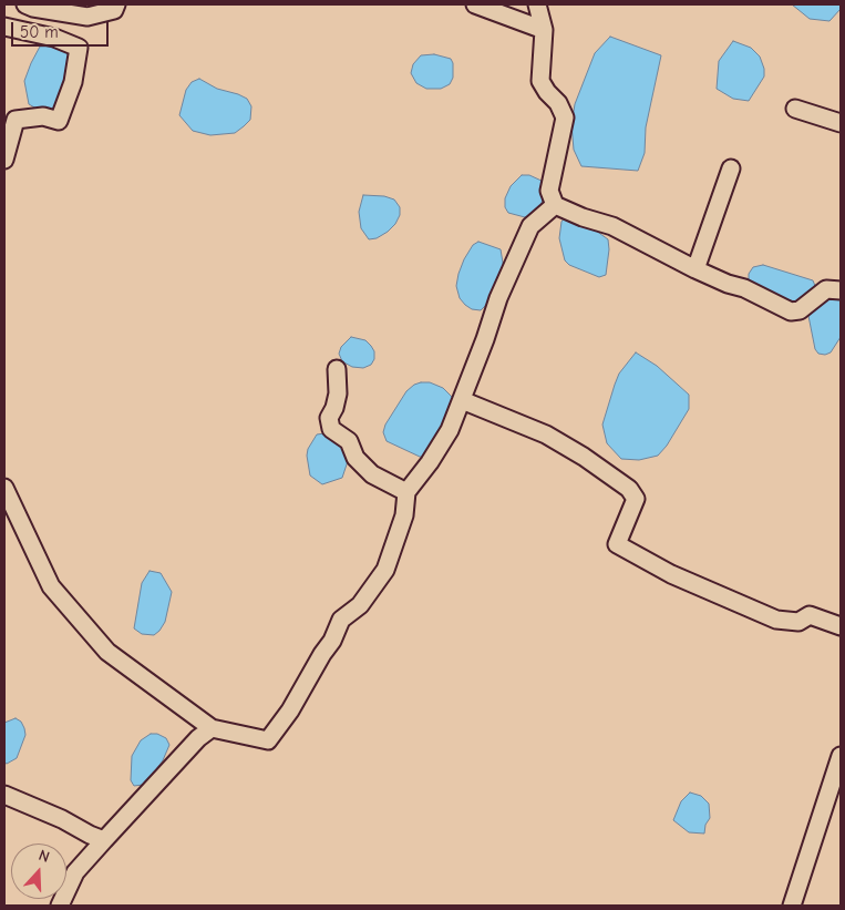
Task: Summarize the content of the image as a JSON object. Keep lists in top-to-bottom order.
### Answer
{
  "scale_bar": "50 m",
  "north": "top"
}
